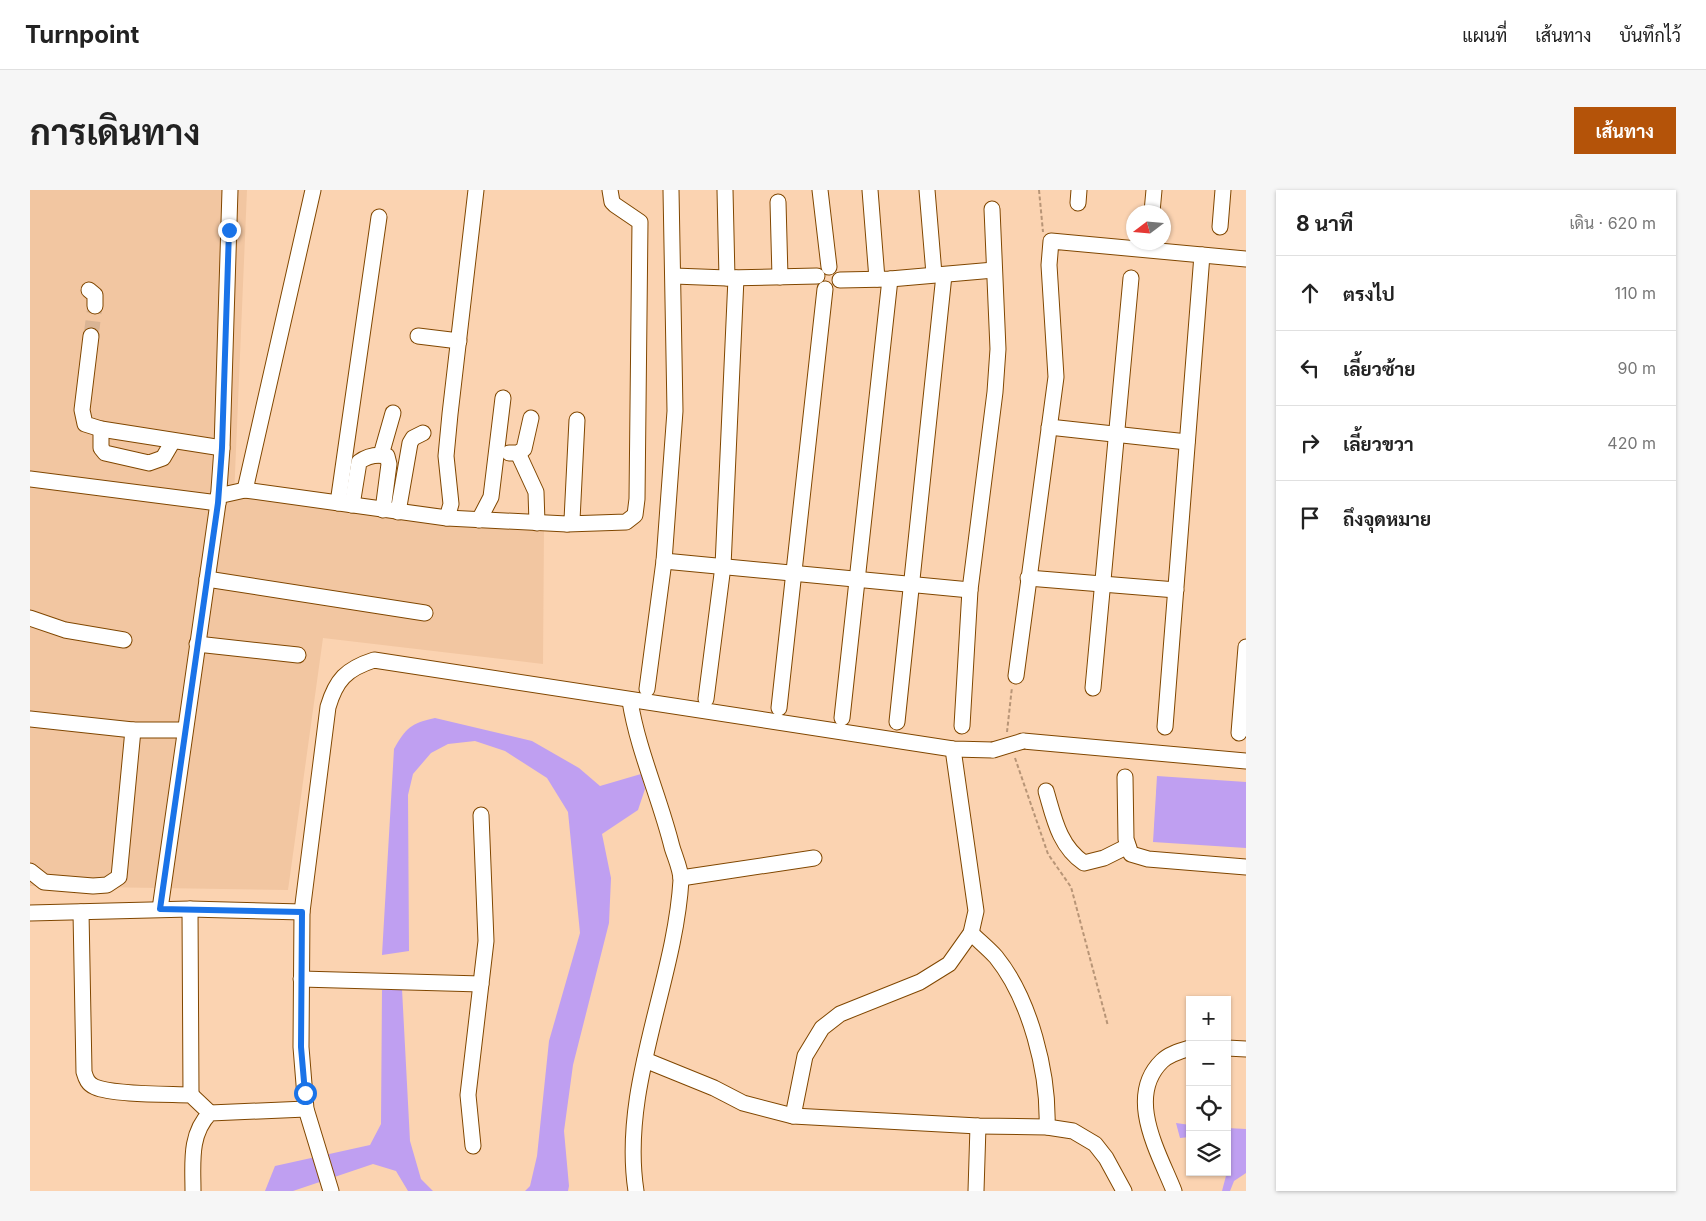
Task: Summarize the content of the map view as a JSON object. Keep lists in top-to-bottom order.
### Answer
{
  "north": "left",
  "page": {
    "header": "Turnpoint",
    "nav": ["แผนที่", "เส้นทาง", "บันทึกไว้"],
    "buttons": "เส้นทาง",
    "title": "การเดินทาง",
    "heading": ["8 นาที", "เดิน · 620 m"],
    "list": [
      ["ตรงไป", "110 m"],
      ["เลี้ยวซ้าย", "90 m"],
      ["เลี้ยวขวา", "420 m"],
      "ถึงจุดหมาย"
    ],
    "map_buttons": ["+", "−"]
  }
}
